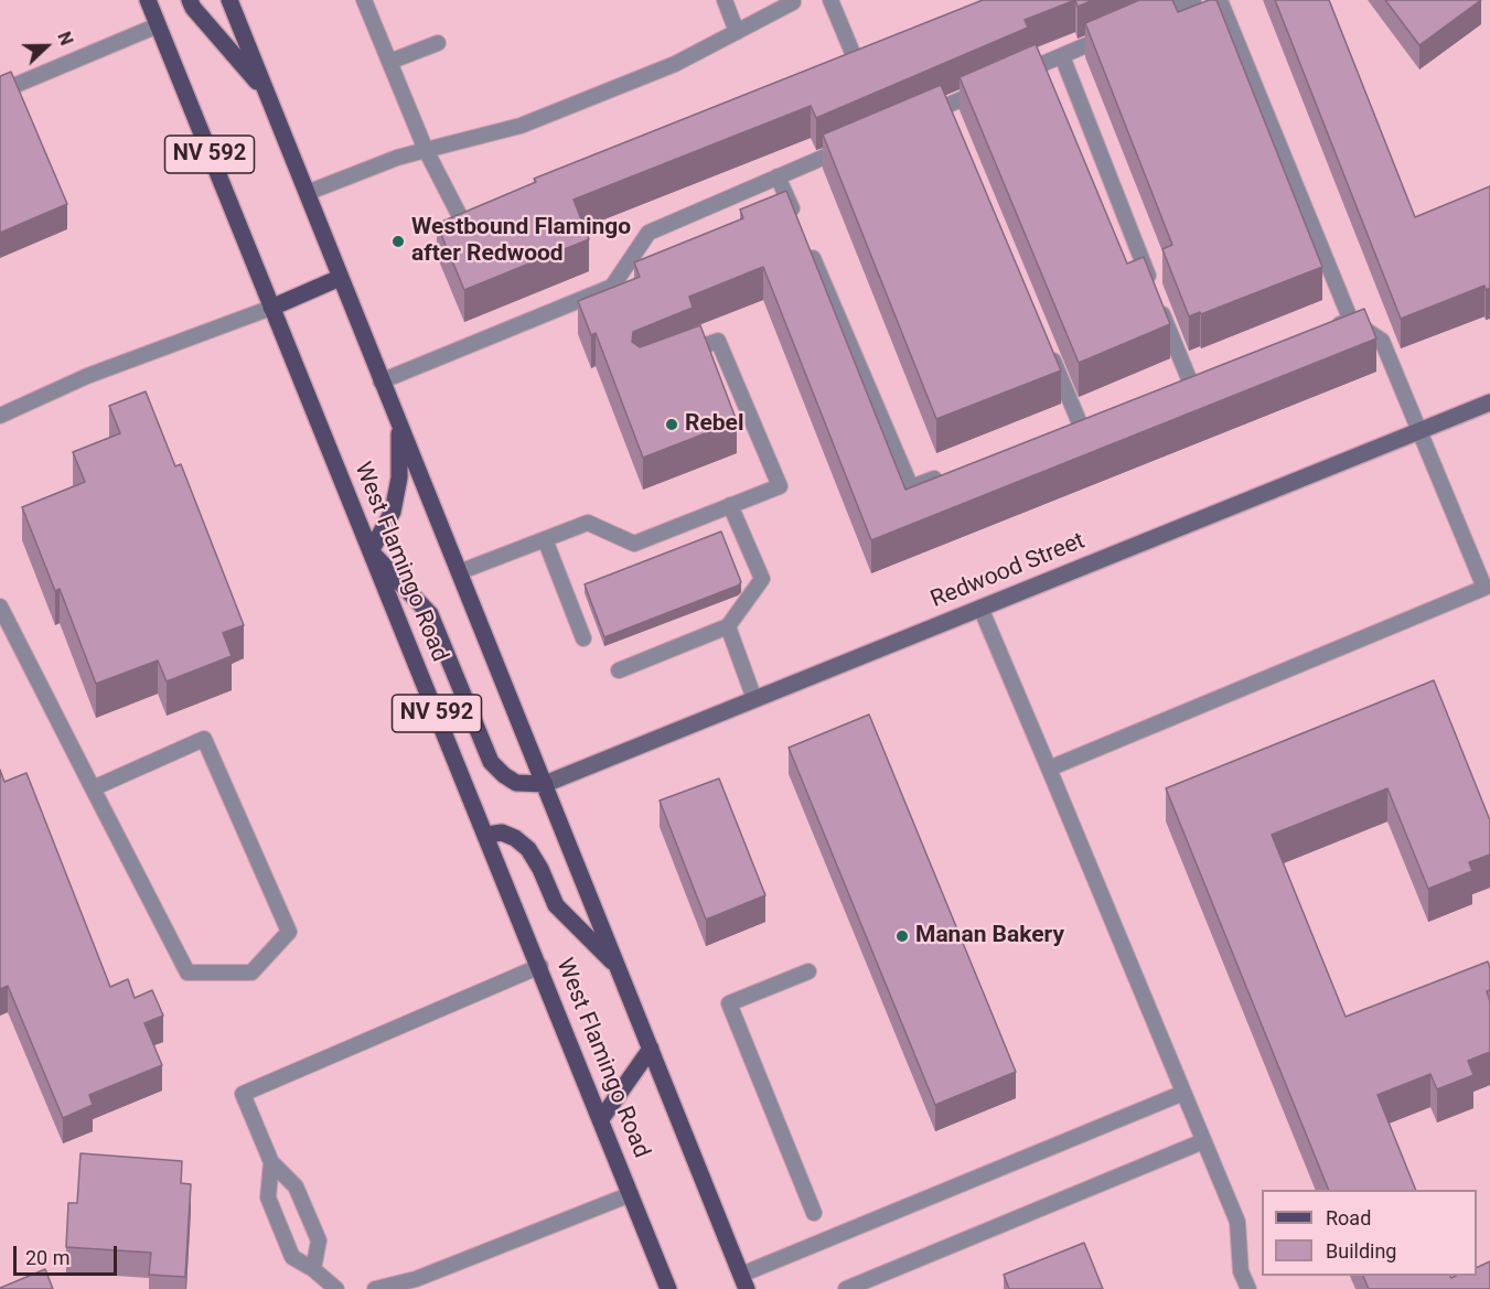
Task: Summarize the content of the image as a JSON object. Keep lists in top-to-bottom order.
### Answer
{
  "streets": {
    "main road": ["NV 592", "West Flamingo Road"],
    "street": ["Redwood Street"]
  },
  "crossings": [
    ["West Flamingo Road", "Redwood Street"]
  ],
  "places": ["Westbound Flamingo after Redwood", "Rebel", "Manan Bakery"],
  "legend": ["Road", "Building"],
  "scale_bar": "20 m",
  "north": "right"
}
